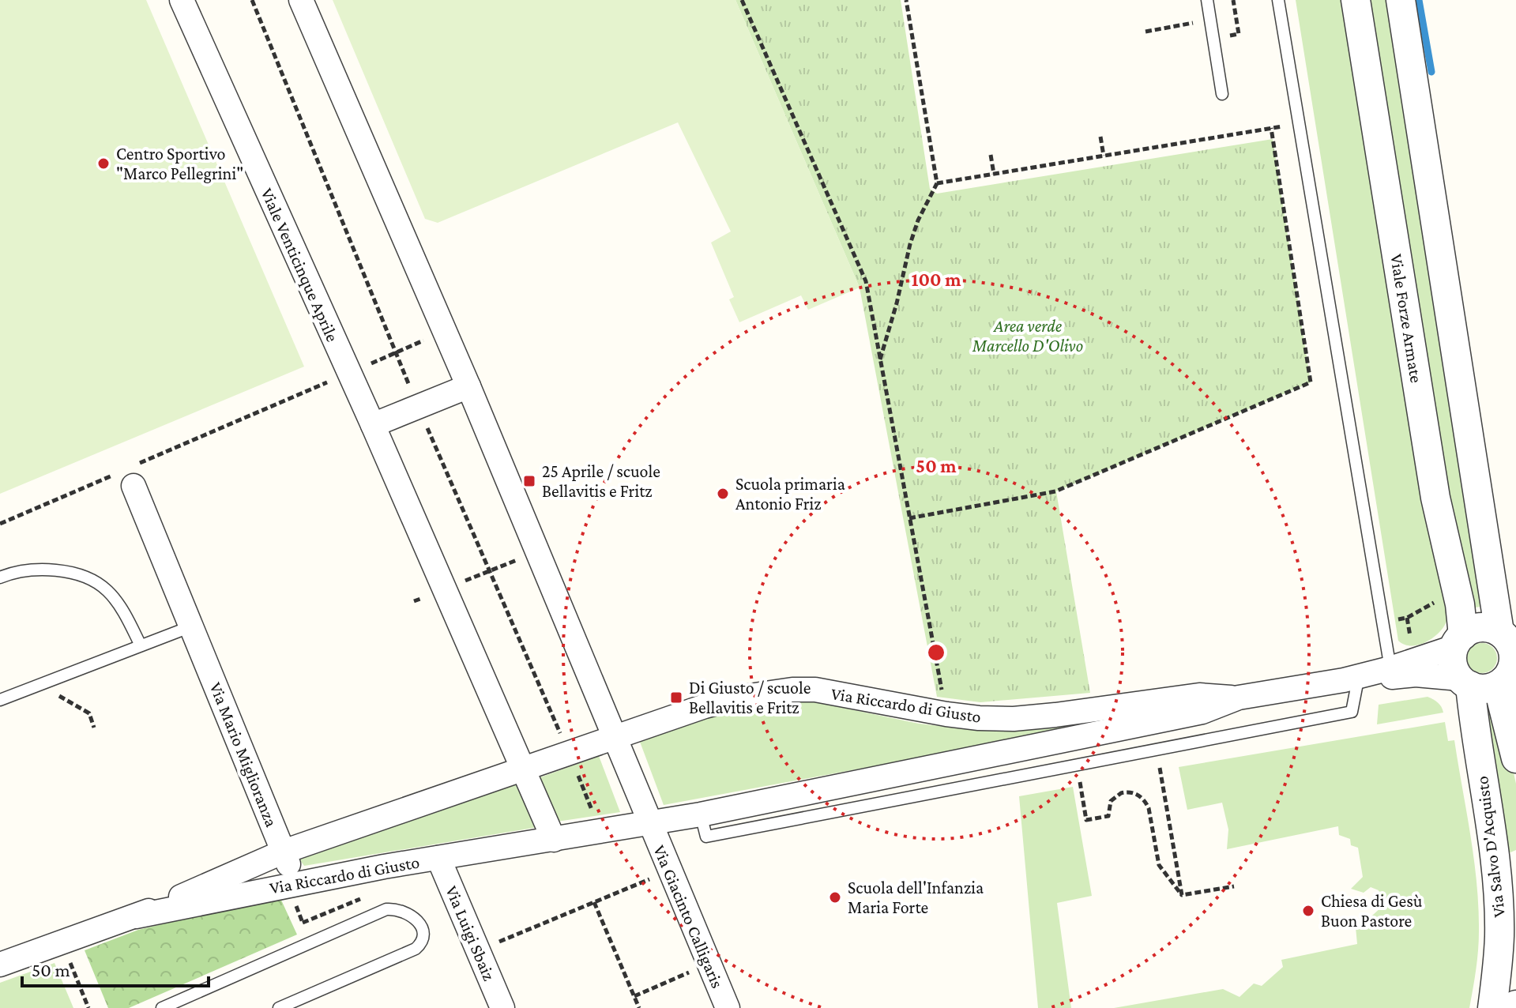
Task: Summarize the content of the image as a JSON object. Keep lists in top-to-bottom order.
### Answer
{
  "streets": {
    "street": [
      "Viale Venticinque Aprile",
      "Viale Forze Armate",
      "Via Riccardo di Giusto",
      "Via Mario Miglioranza",
      "Via Salvo D'Acquisto",
      "Via Giacinto Calligaris",
      "Via Luigi Sbaiz"
    ]
  },
  "crossings": [
    ["Viale Venticinque Aprile", "Via Riccardo di Giusto"],
    ["Viale Forze Armate", "Via Riccardo di Giusto"],
    ["Viale Forze Armate", "Via Salvo D'Acquisto"],
    ["Via Riccardo di Giusto", "Via Mario Miglioranza"],
    ["Via Riccardo di Giusto", "Via Salvo D'Acquisto"],
    ["Via Riccardo di Giusto", "Via Giacinto Calligaris"],
    ["Via Riccardo di Giusto", "Via Luigi Sbaiz"]
  ],
  "parks": ["Area verde Marcello D'Olivo"],
  "places": {
    "other": [
      "Centro Sportivo \"Marco Pellegrini\"",
      "Scuola primaria Antonio Friz",
      "Scuola dell'Infanzia Maria Forte",
      "Chiesa di Gesù Buon Pastore"
    ],
    "transit": ["25 Aprile / scuole Bellavitis e Fritz", "Di Giusto / scuole Bellavitis e Fritz"]
  },
  "scale_bar": "50 m",
  "rings": ["100 m", "50 m"]
}
